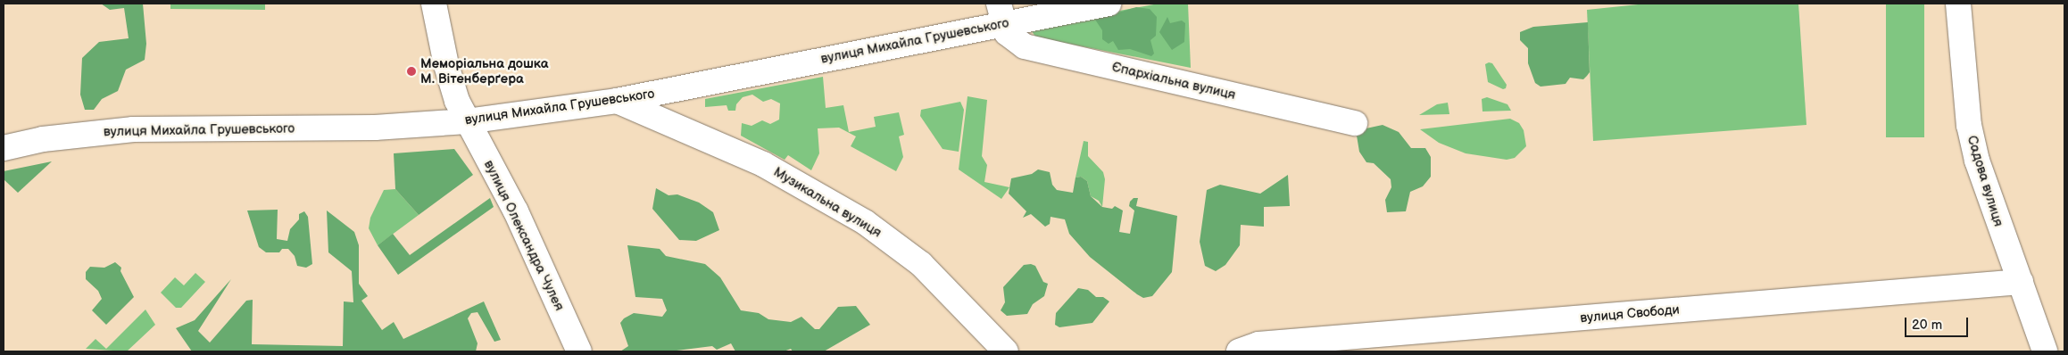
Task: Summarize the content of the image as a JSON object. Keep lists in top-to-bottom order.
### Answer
{
  "streets": {
    "street": [
      "вулиця Михайла Грушевського",
      "Єпархіальна вулиця",
      "Садова вулиця",
      "Музикальна вулиця",
      "вулиця Олександра Чулея",
      "вулиця Свободи"
    ]
  },
  "crossings": [
    ["вулиця Михайла Грушевського", "Єпархіальна вулиця"],
    ["вулиця Михайла Грушевського", "Музикальна вулиця"],
    ["вулиця Михайла Грушевського", "вулиця Олександра Чулея"],
    ["Садова вулиця", "вулиця Свободи"]
  ],
  "places": ["Меморіальна дошка М. Вітенберґера"],
  "scale_bar": "20 m"
}
